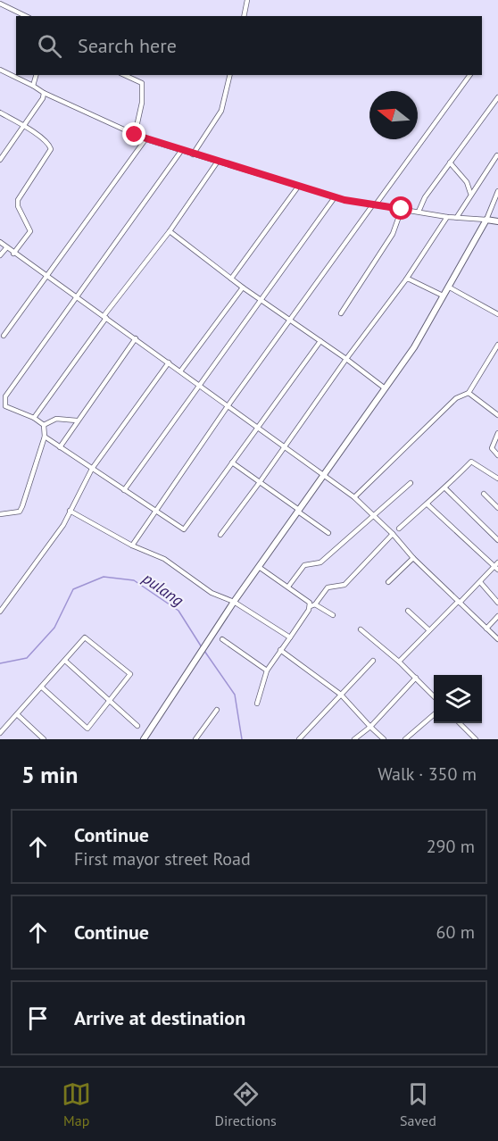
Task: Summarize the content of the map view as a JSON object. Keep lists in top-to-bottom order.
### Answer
{
  "water": ["pulang"],
  "north": "left",
  "page": {
    "search": "Search here",
    "heading": ["5 min", "Walk · 350 m"],
    "list": [
      ["Continue", "First mayor street Road", "290 m"],
      ["Continue", "60 m"],
      "Arrive at destination"
    ],
    "nav": ["Map", "Directions", "Saved"]
  }
}
